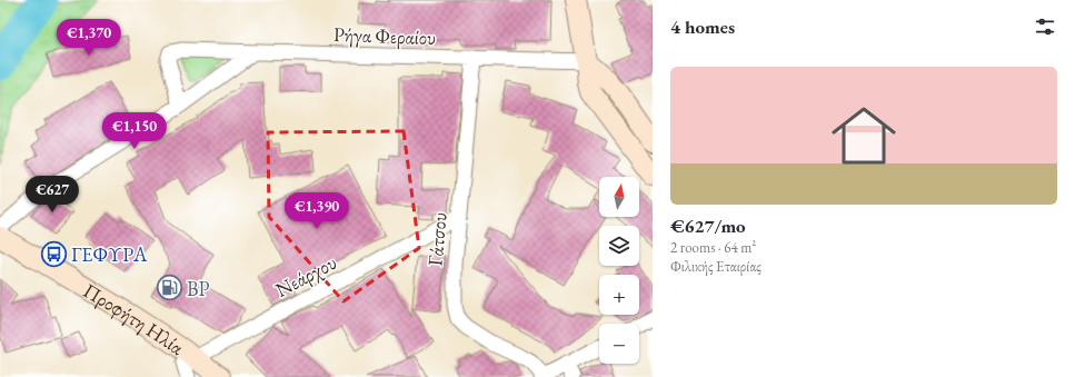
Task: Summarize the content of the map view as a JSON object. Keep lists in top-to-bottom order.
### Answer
{
  "streets": {
    "street": [
      "Ρήγα Φεραίου",
      "Γάτσου",
      "Νεάρχου",
      "Προφήτη Ηλία"
    ]
  },
  "crossings": [
    ["Ρήγα Φεραίου", "Γάτσου"],
    ["Γάτσου", "Νεάρχου"],
    ["Νεάρχου", "Προφήτη Ηλία"]
  ],
  "places": {
    "bus stop": ["ΓΕΦΥΡΑ"],
    "fuel station": ["BP"]
  },
  "north": "top",
  "page": {
    "heading": "4 homes",
    "price": [
      "€1,370",
      "€1,150",
      "€627",
      "€1,390"
    ],
    "list": [
      {
        "name": "€627/mo",
        "note": "2 rooms · 64 m² · Φιλικής Εταιρίας"
      }
    ],
    "map_buttons": ["+", "−"]
  }
}
